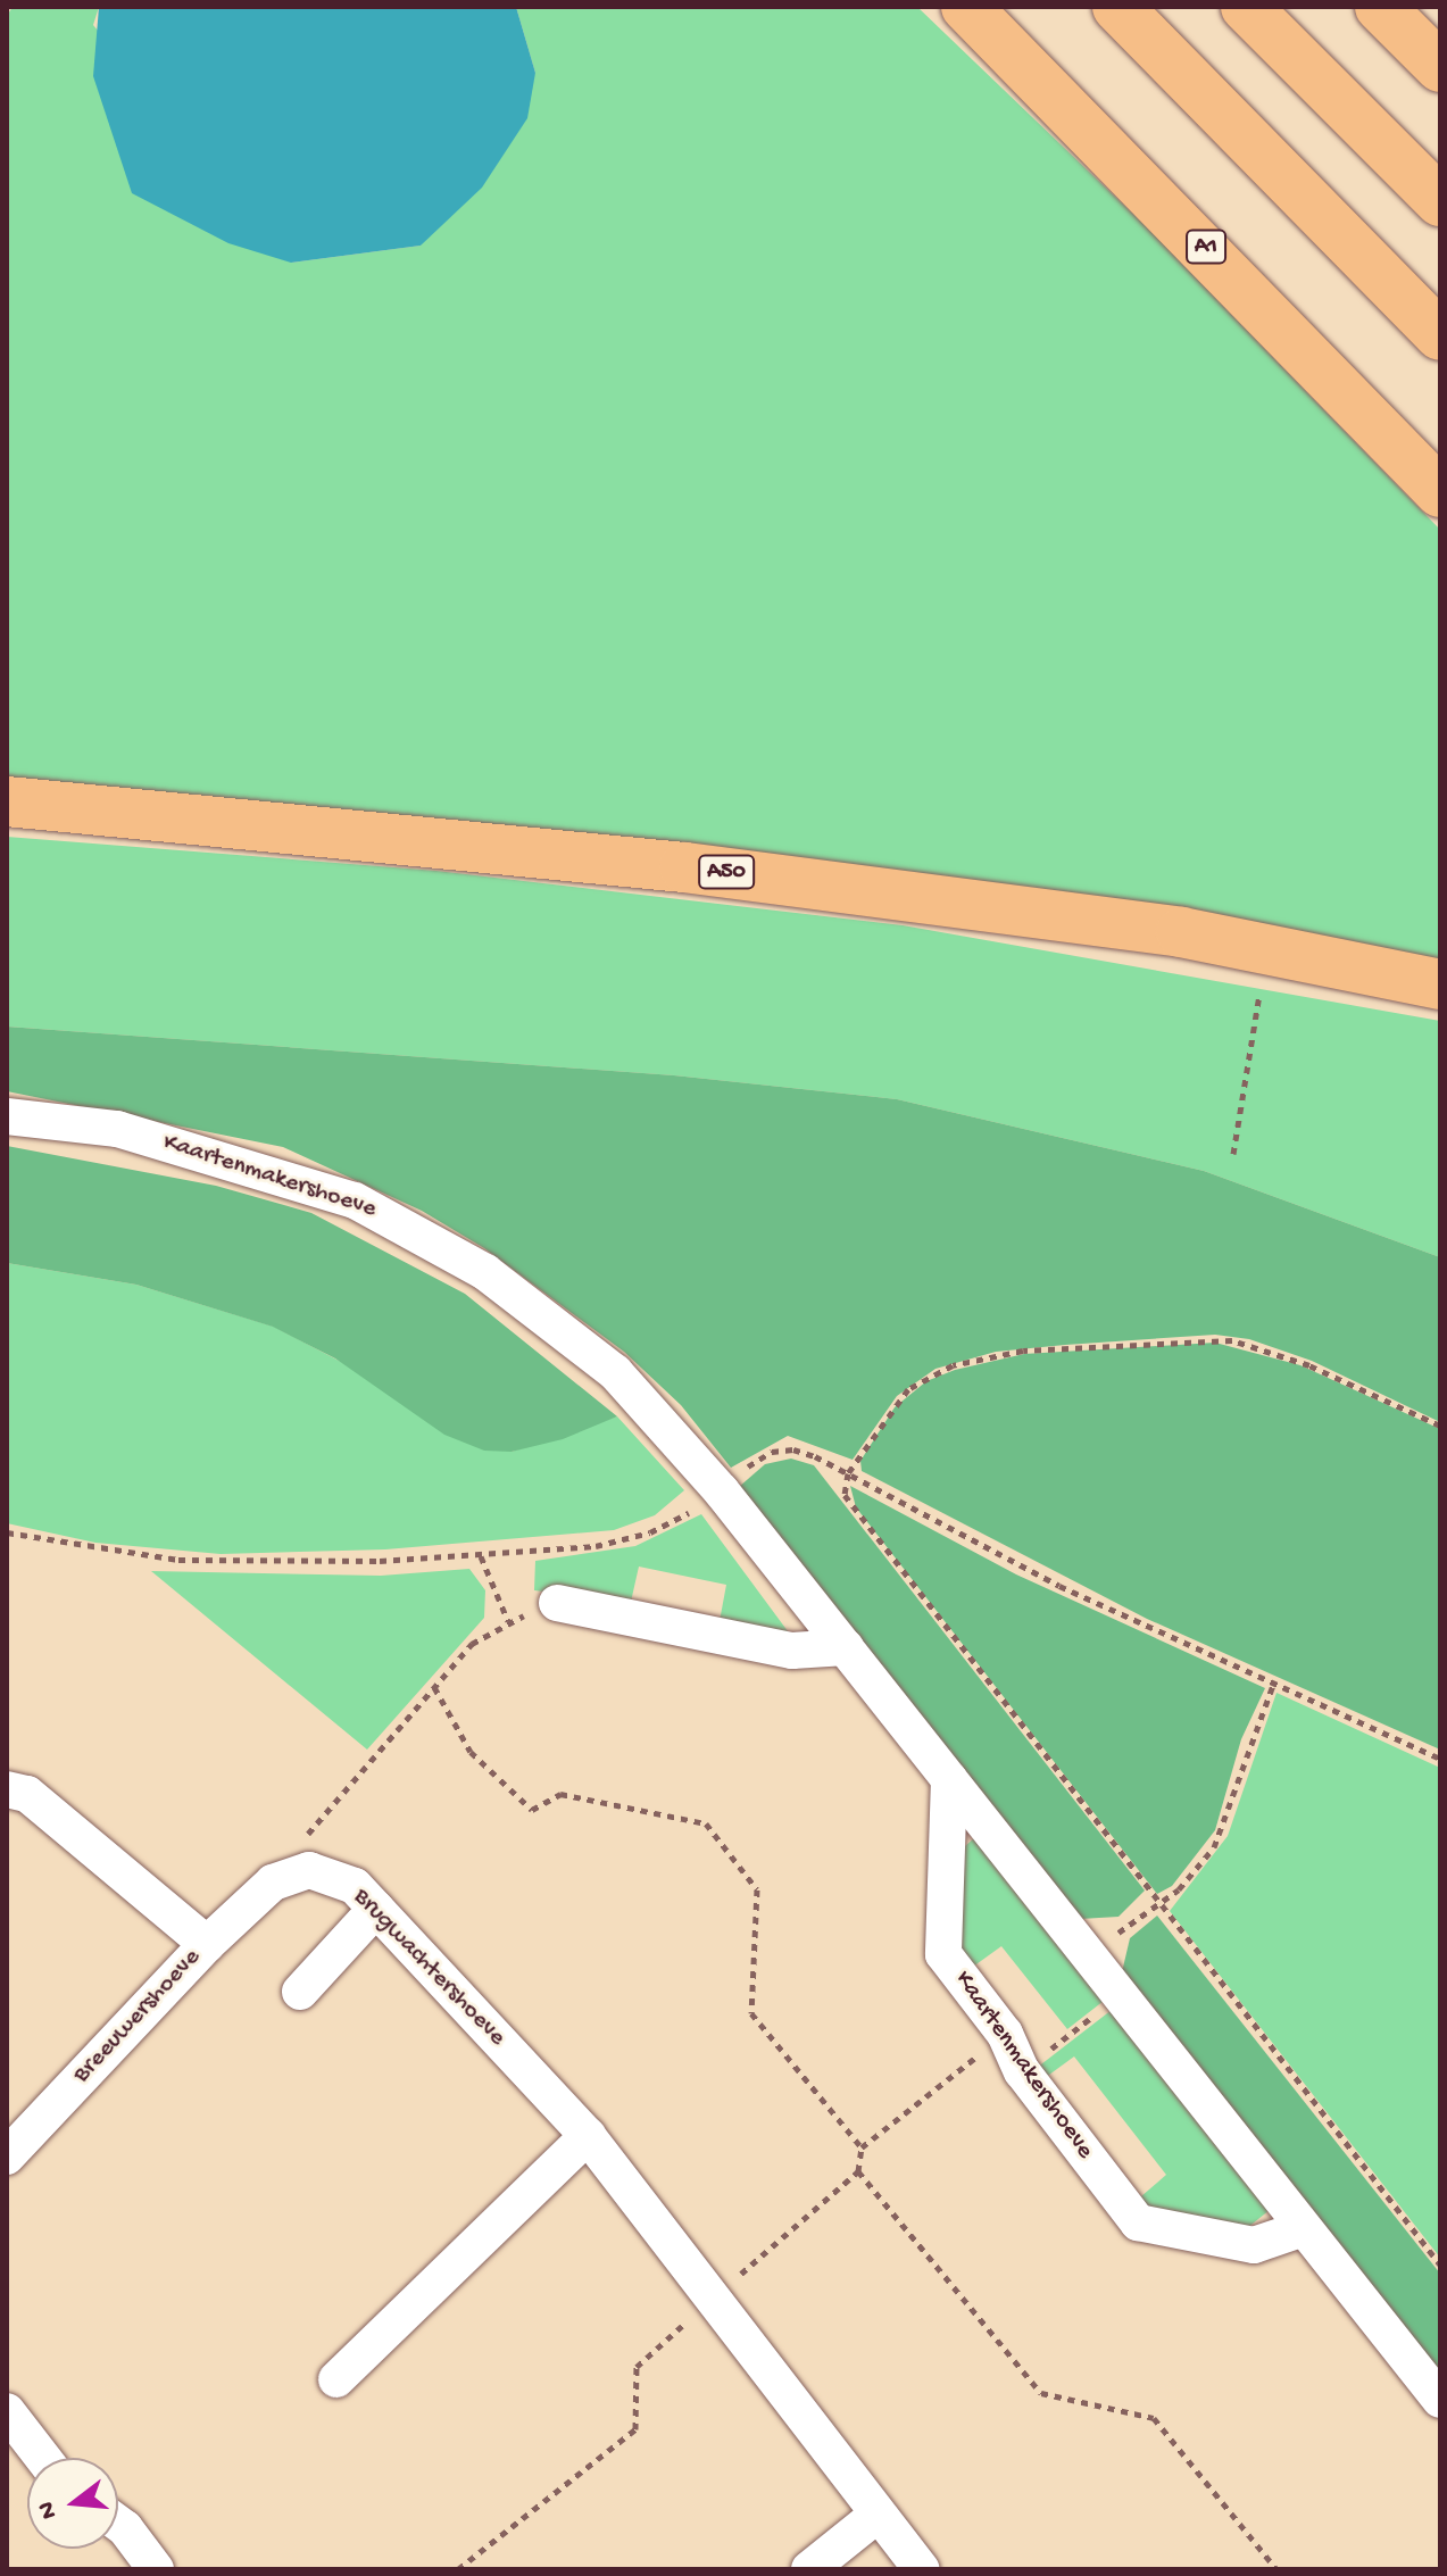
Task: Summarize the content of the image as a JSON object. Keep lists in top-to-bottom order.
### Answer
{
  "streets": {
    "highway": ["A1", "A50"],
    "street": ["Kaartenmakershoeve", "Brugwachtershoeve", "Breeuwershoeve"]
  },
  "crossings": [
    ["Brugwachtershoeve", "Breeuwershoeve"]
  ],
  "north": "left"
}
